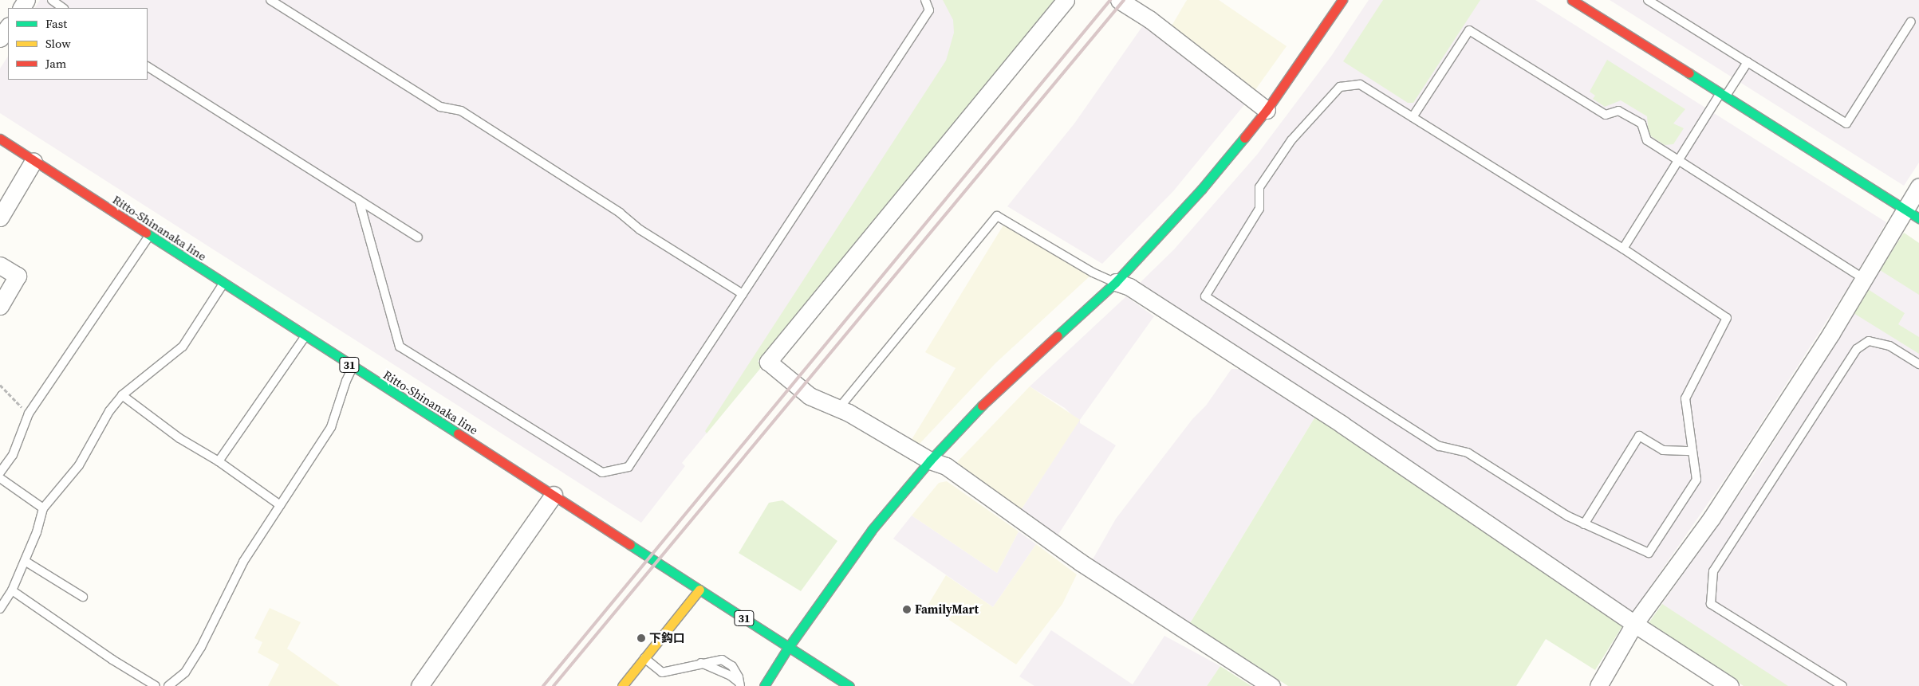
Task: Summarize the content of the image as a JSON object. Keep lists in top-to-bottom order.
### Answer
{
  "streets": {
    "street": ["Ritto-Shinanaka line", "31"]
  },
  "places": ["FamilyMart", "下鈎口"],
  "legend": ["Fast", "Slow", "Jam"]
}
